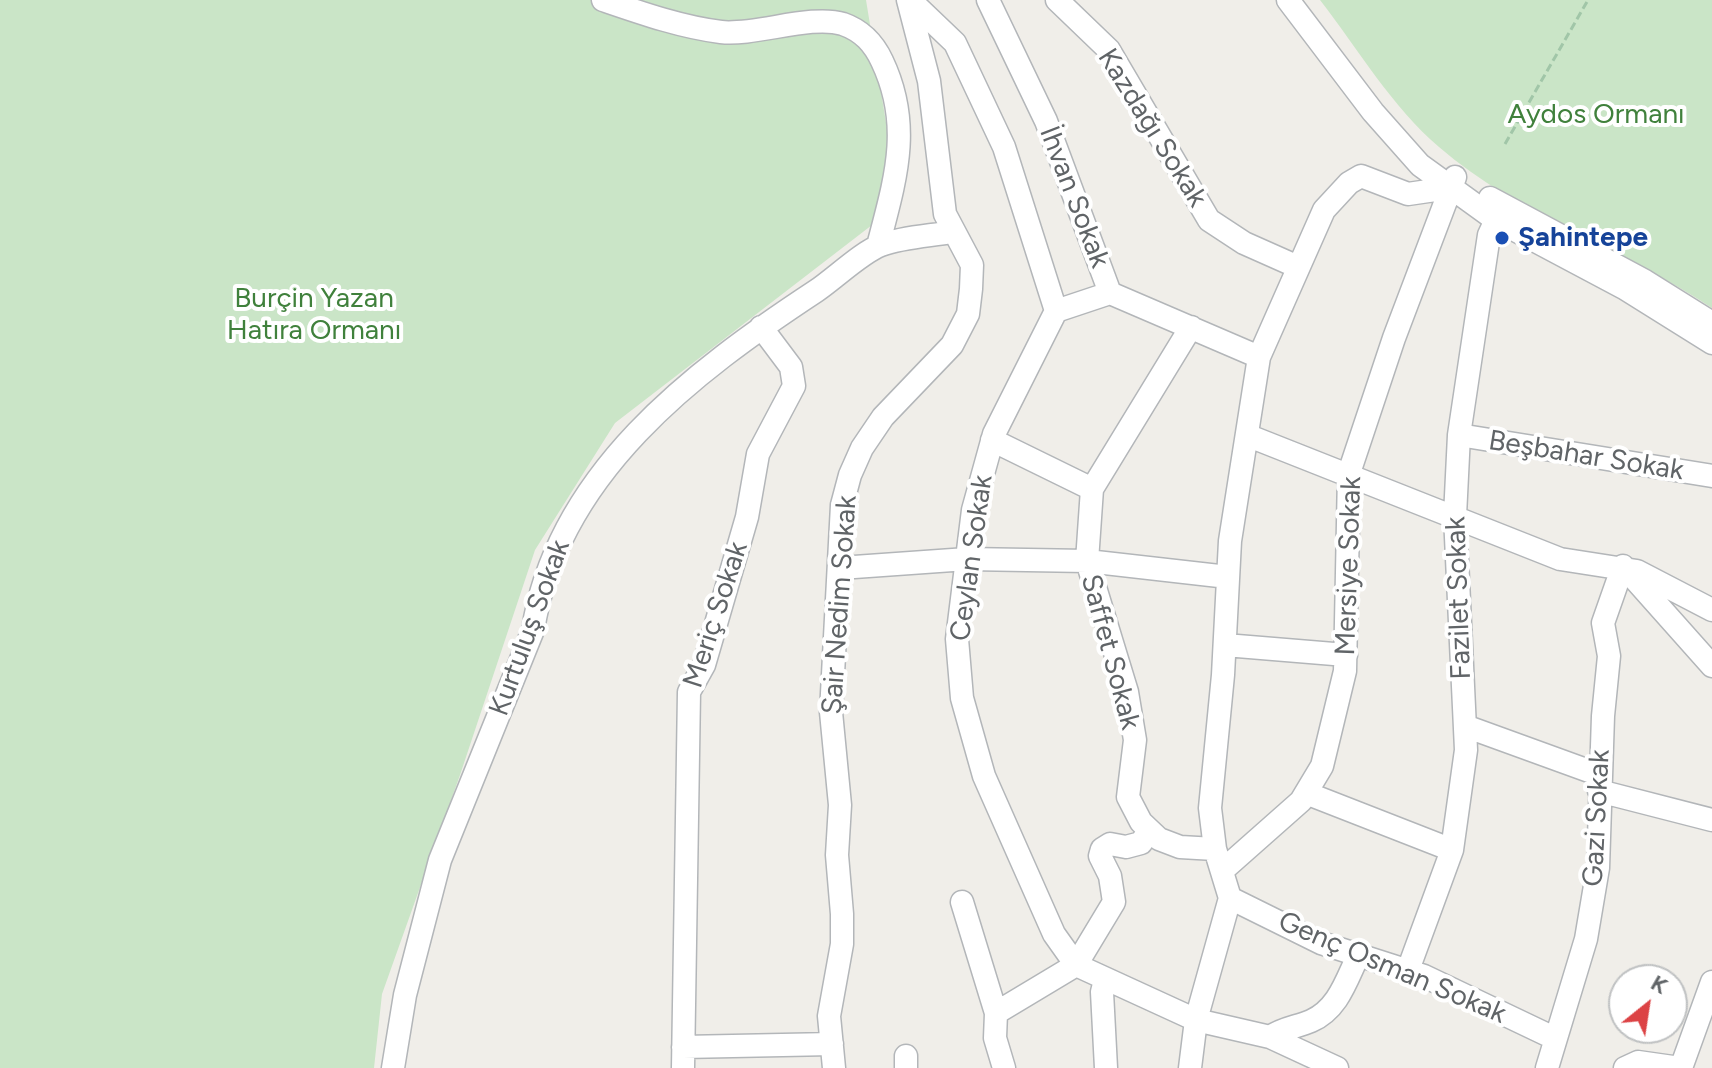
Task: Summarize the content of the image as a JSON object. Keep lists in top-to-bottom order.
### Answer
{
  "streets": {
    "street": [
      "Kazdağı Sokak",
      "İhvan Sokak",
      "Beşbahar Sokak",
      "Ceylan Sokak",
      "Mersiye Sokak",
      "Fazilet Sokak",
      "Şair Nedim Sokak",
      "Meriç Sokak",
      "Kurtuluş Sokak",
      "Saffet Sokak",
      "Gazi Sokak",
      "Genç Osman Sokak"
    ]
  },
  "crossings": [
    ["İhvan Sokak", "Saffet Sokak"],
    ["Beşbahar Sokak", "Fazilet Sokak"],
    ["Fazilet Sokak", "Genç Osman Sokak"],
    ["Şair Nedim Sokak", "Kurtuluş Sokak"],
    ["Meriç Sokak", "Kurtuluş Sokak"],
    ["Gazi Sokak", "Genç Osman Sokak"]
  ],
  "parks": ["Aydos Ormanı", "Burçin Yazan Hatıra Ormanı"],
  "places": ["Şahintepe"],
  "north": "top right"
}
